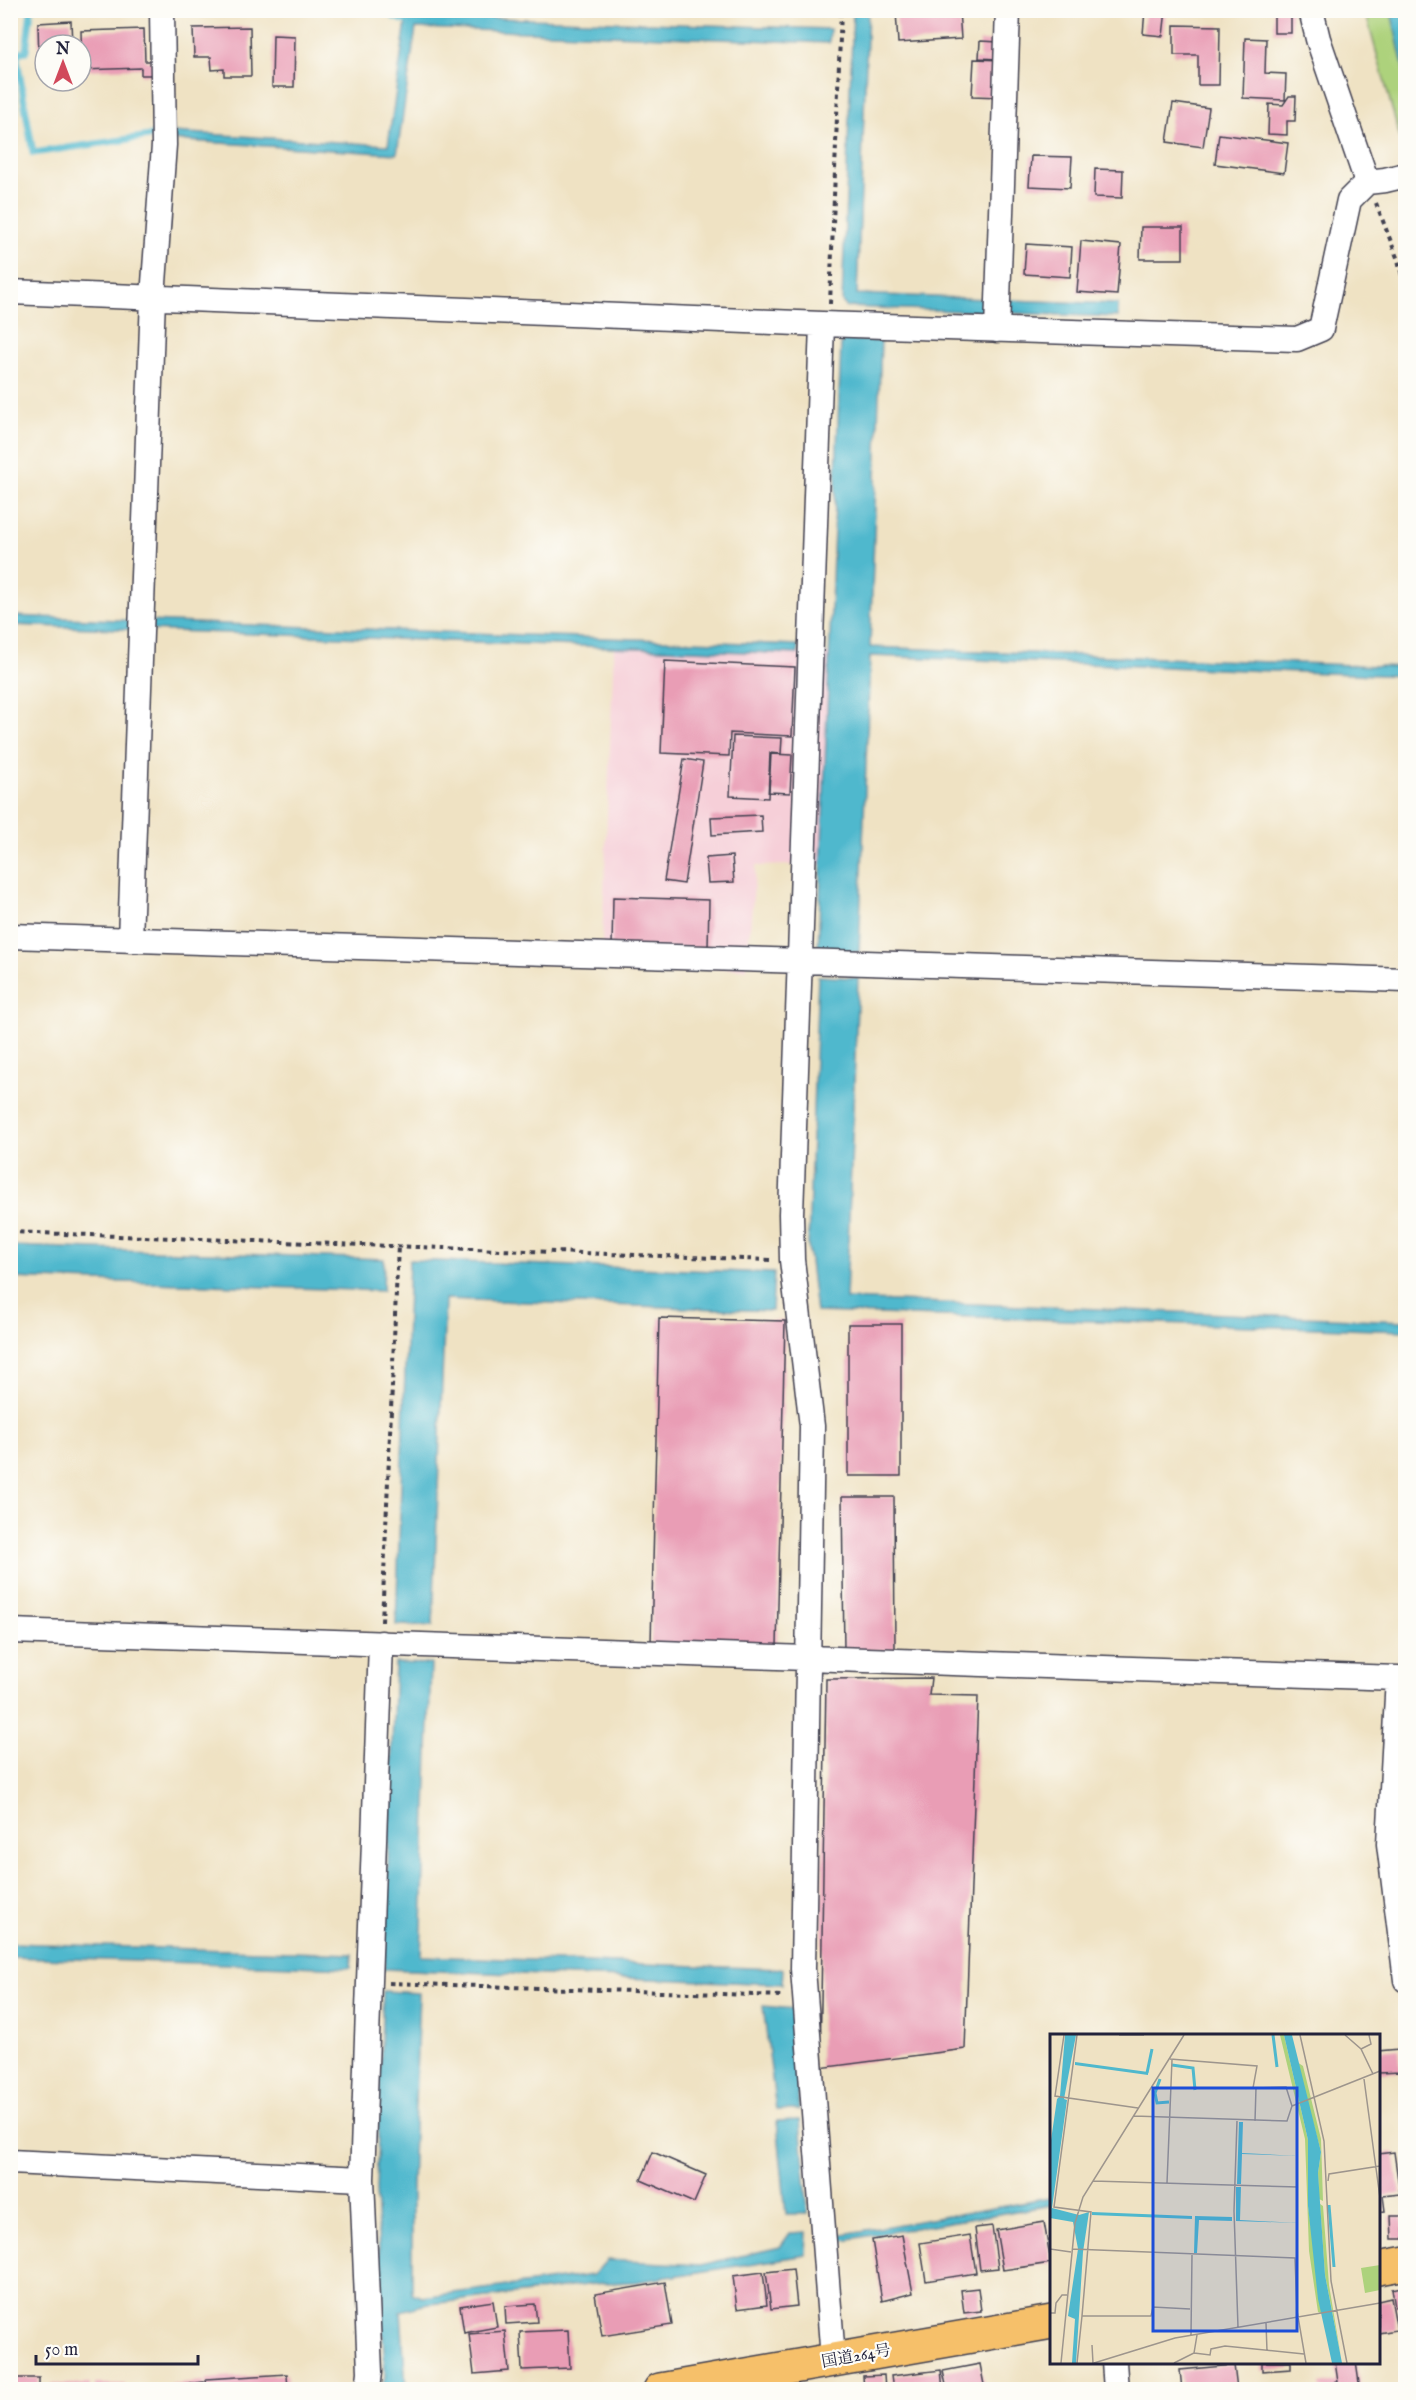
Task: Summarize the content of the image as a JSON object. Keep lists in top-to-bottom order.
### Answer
{
  "streets": {
    "highway": ["国道264号"]
  },
  "scale_bar": "50 m",
  "north": "top"
}
